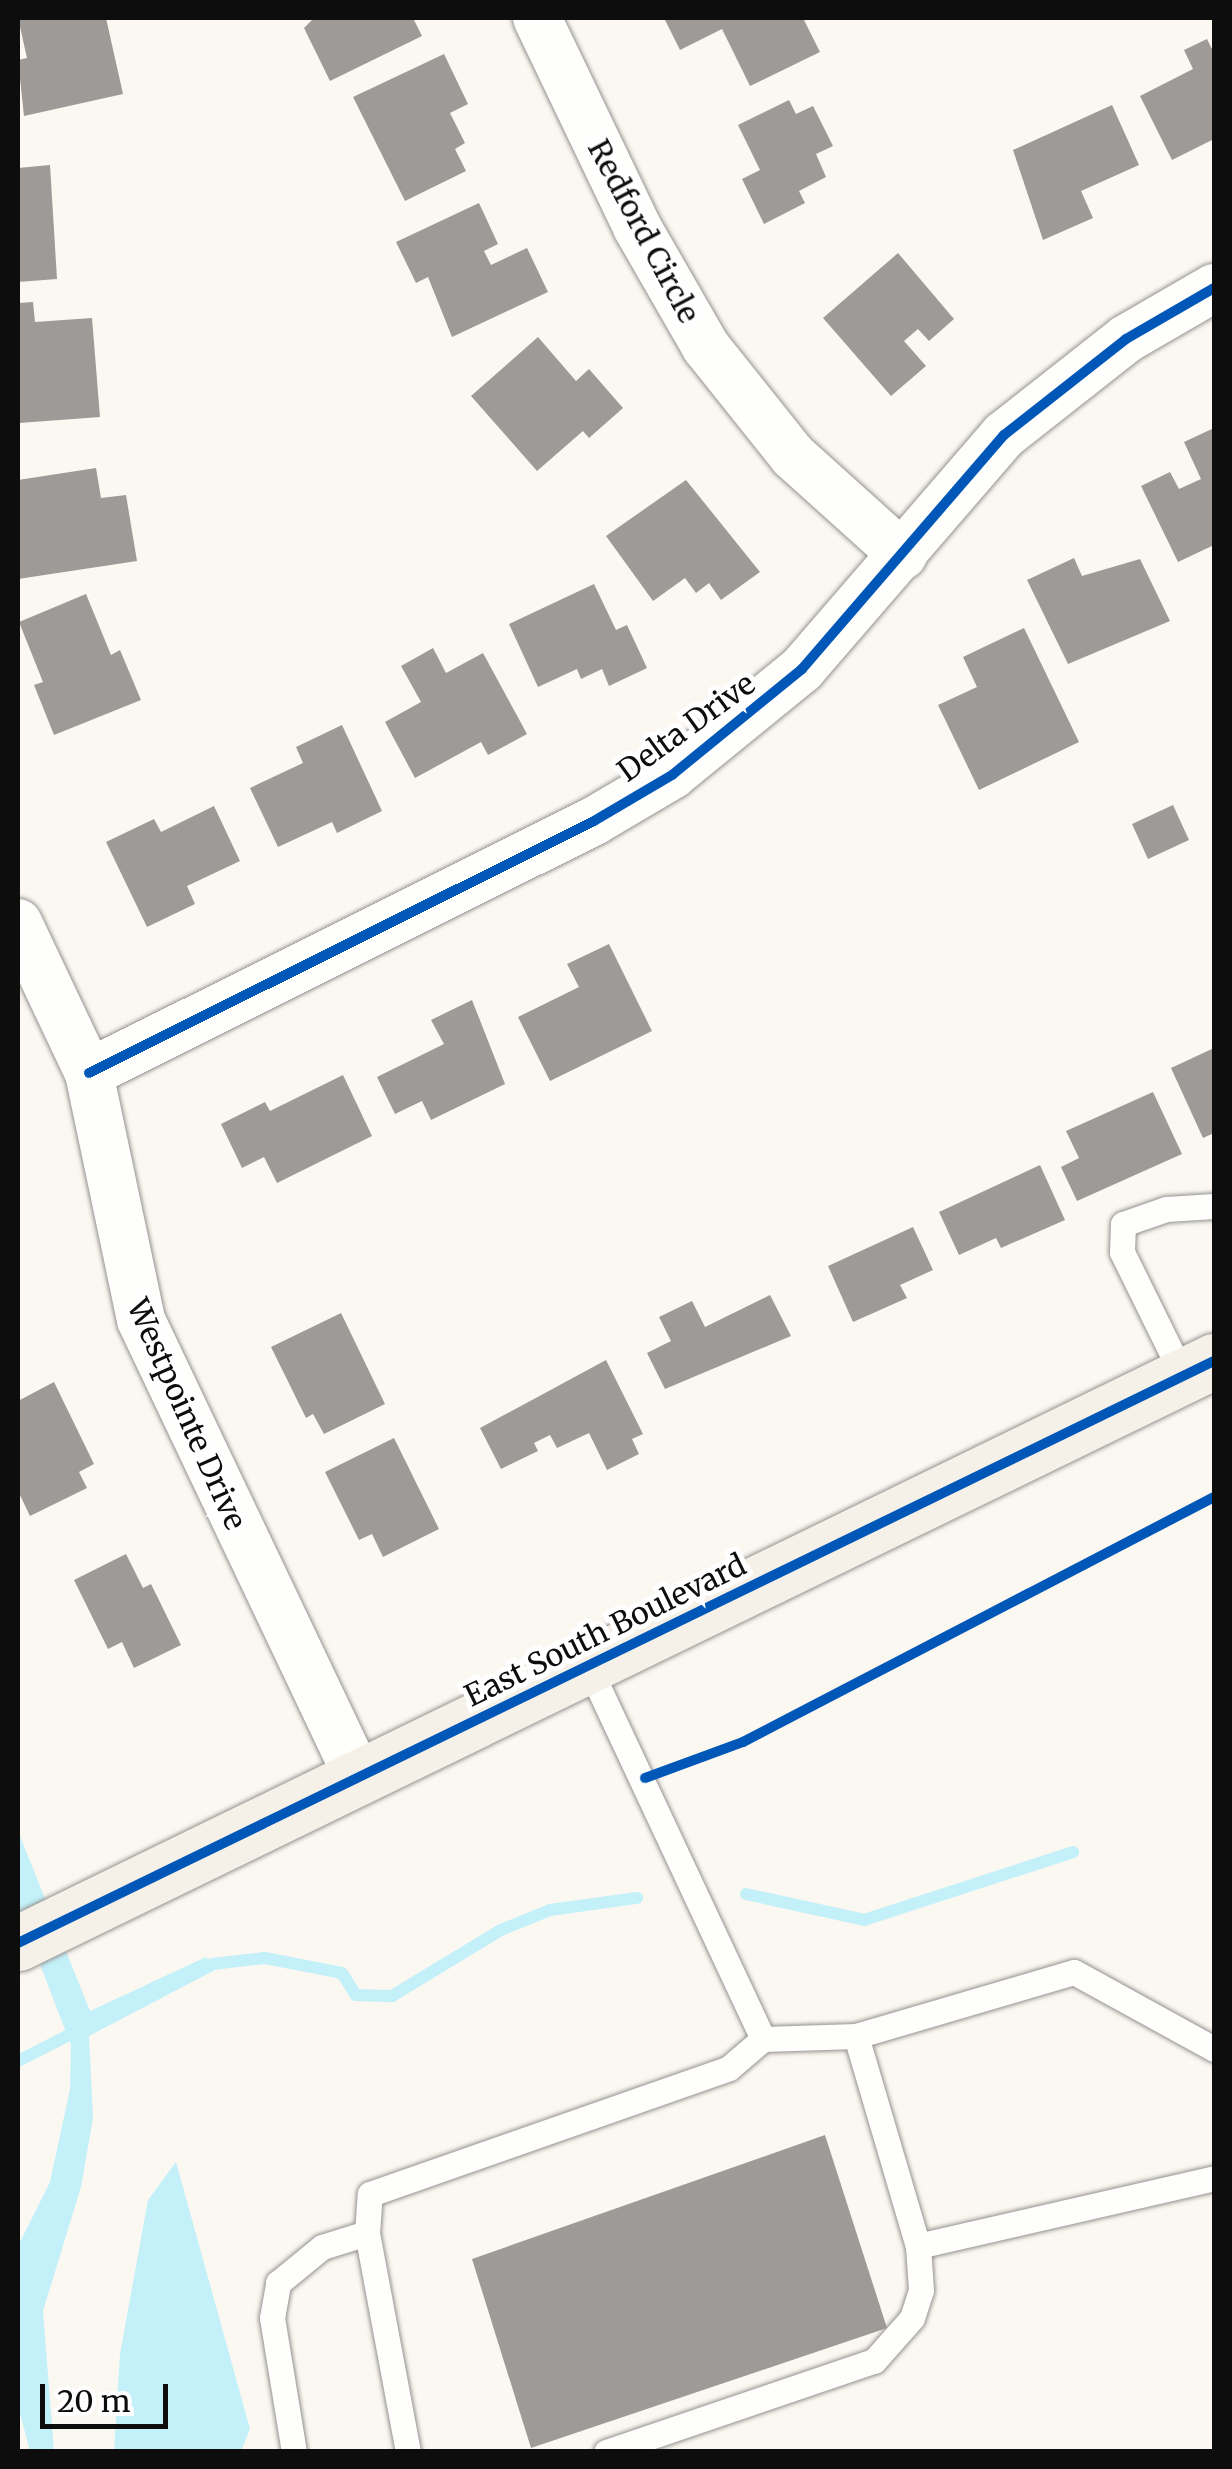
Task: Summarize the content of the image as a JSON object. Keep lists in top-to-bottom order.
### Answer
{
  "streets": {
    "street": [
      "Redford Circle",
      "Delta Drive",
      "Westpointe Drive",
      "East South Boulevard"
    ]
  },
  "crossings": [
    ["Redford Circle", "Delta Drive"],
    ["Delta Drive", "Westpointe Drive"],
    ["Westpointe Drive", "East South Boulevard"]
  ],
  "scale_bar": "20 m"
}
